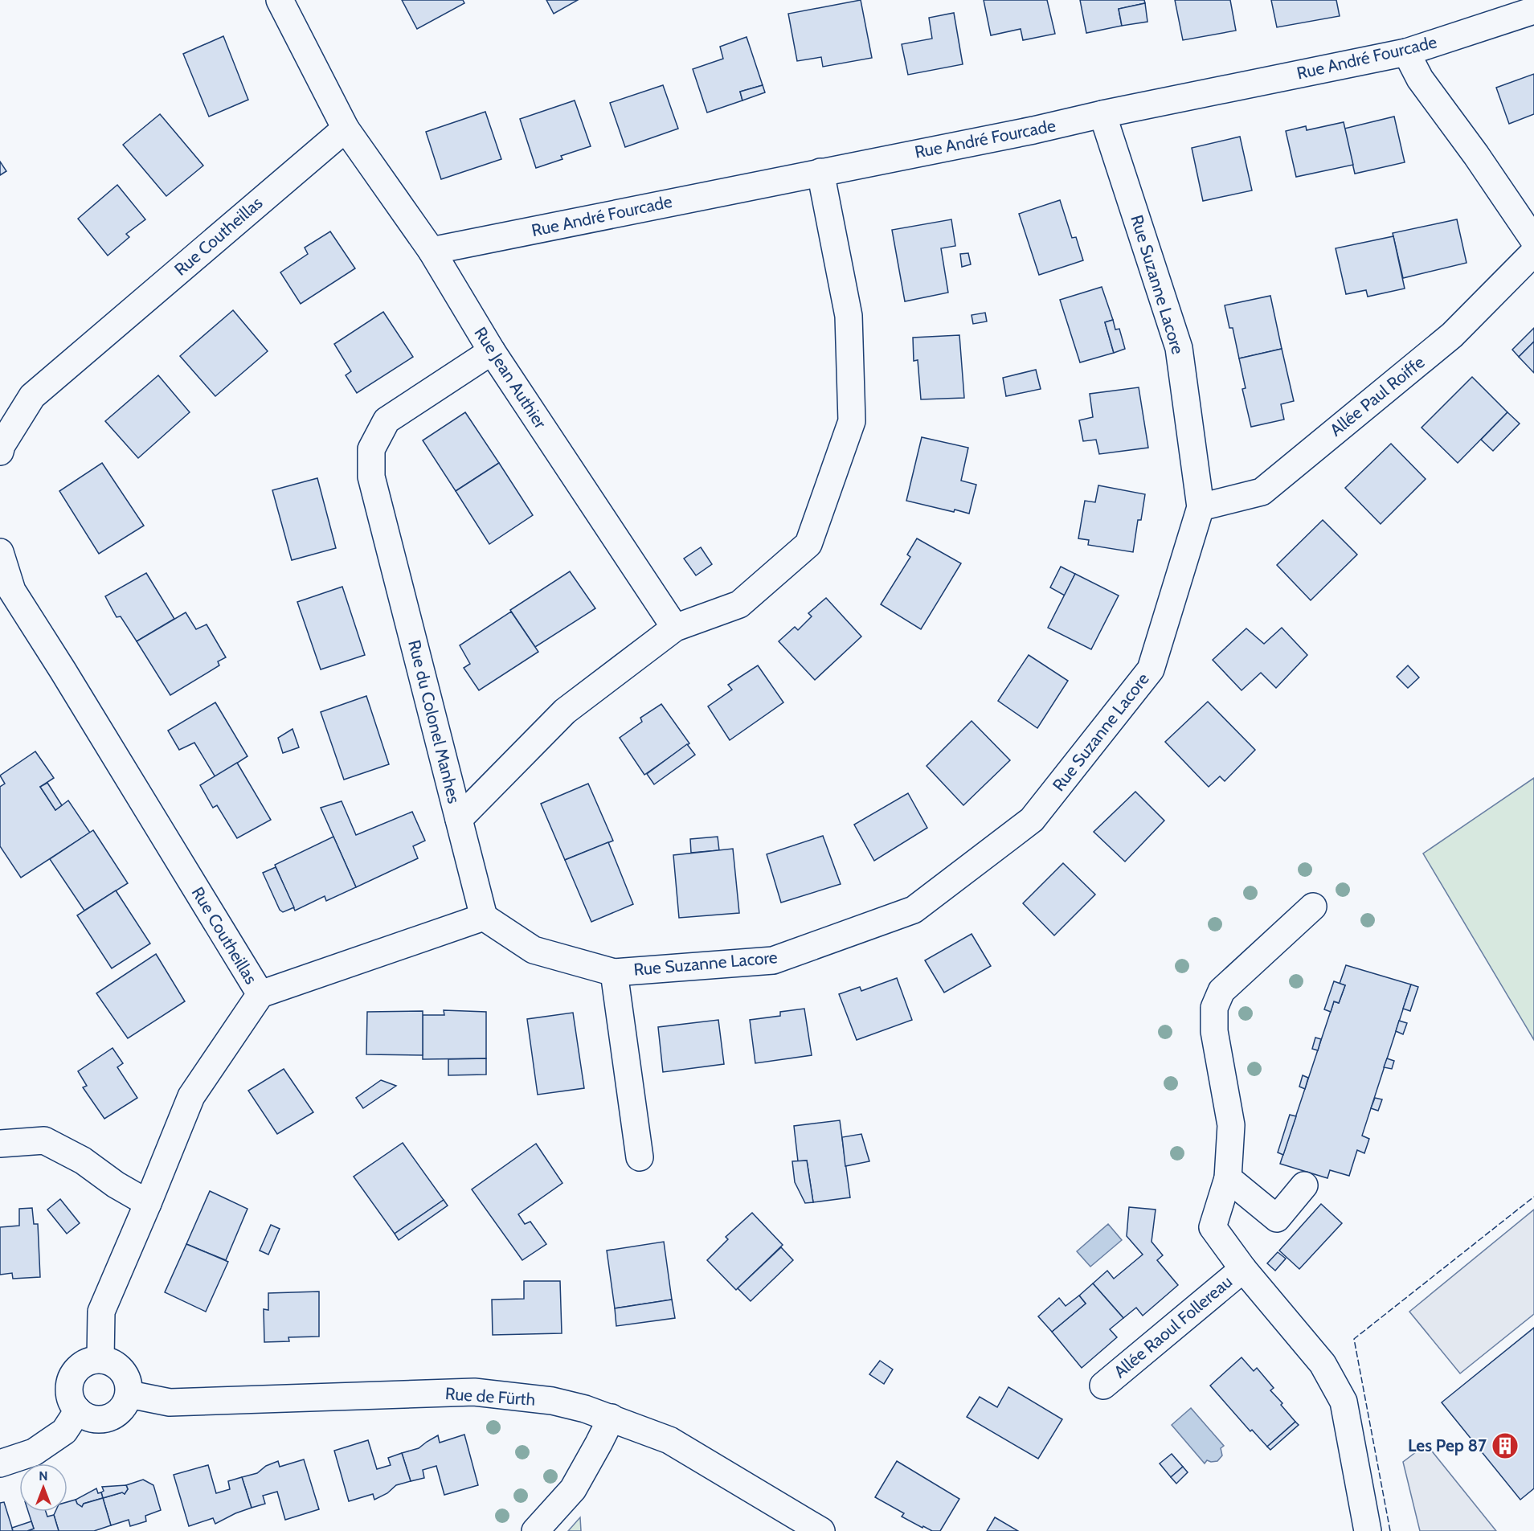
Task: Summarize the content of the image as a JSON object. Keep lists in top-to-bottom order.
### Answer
{
  "streets": {
    "street": [
      "Rue André Fourcade",
      "Rue Coutheillas",
      "Rue Suzanne Lacore",
      "Rue Jean Authier",
      "Allée Paul Roiffe",
      "Rue du Colonel Manhes",
      "Allée Raoul Follereau",
      "Rue de Fürth"
    ]
  },
  "crossings": [
    ["Rue André Fourcade", "Rue Suzanne Lacore"],
    ["Rue André Fourcade", "Rue Jean Authier"],
    ["Rue Coutheillas", "Rue Jean Authier"],
    ["Rue Coutheillas", "Rue de Fürth"],
    ["Rue Suzanne Lacore", "Allée Paul Roiffe"],
    ["Rue Suzanne Lacore", "Rue du Colonel Manhes"],
    ["Rue Jean Authier", "Rue du Colonel Manhes"]
  ],
  "places": {
    "building": ["Les Pep 87"]
  },
  "north": "top"
}
